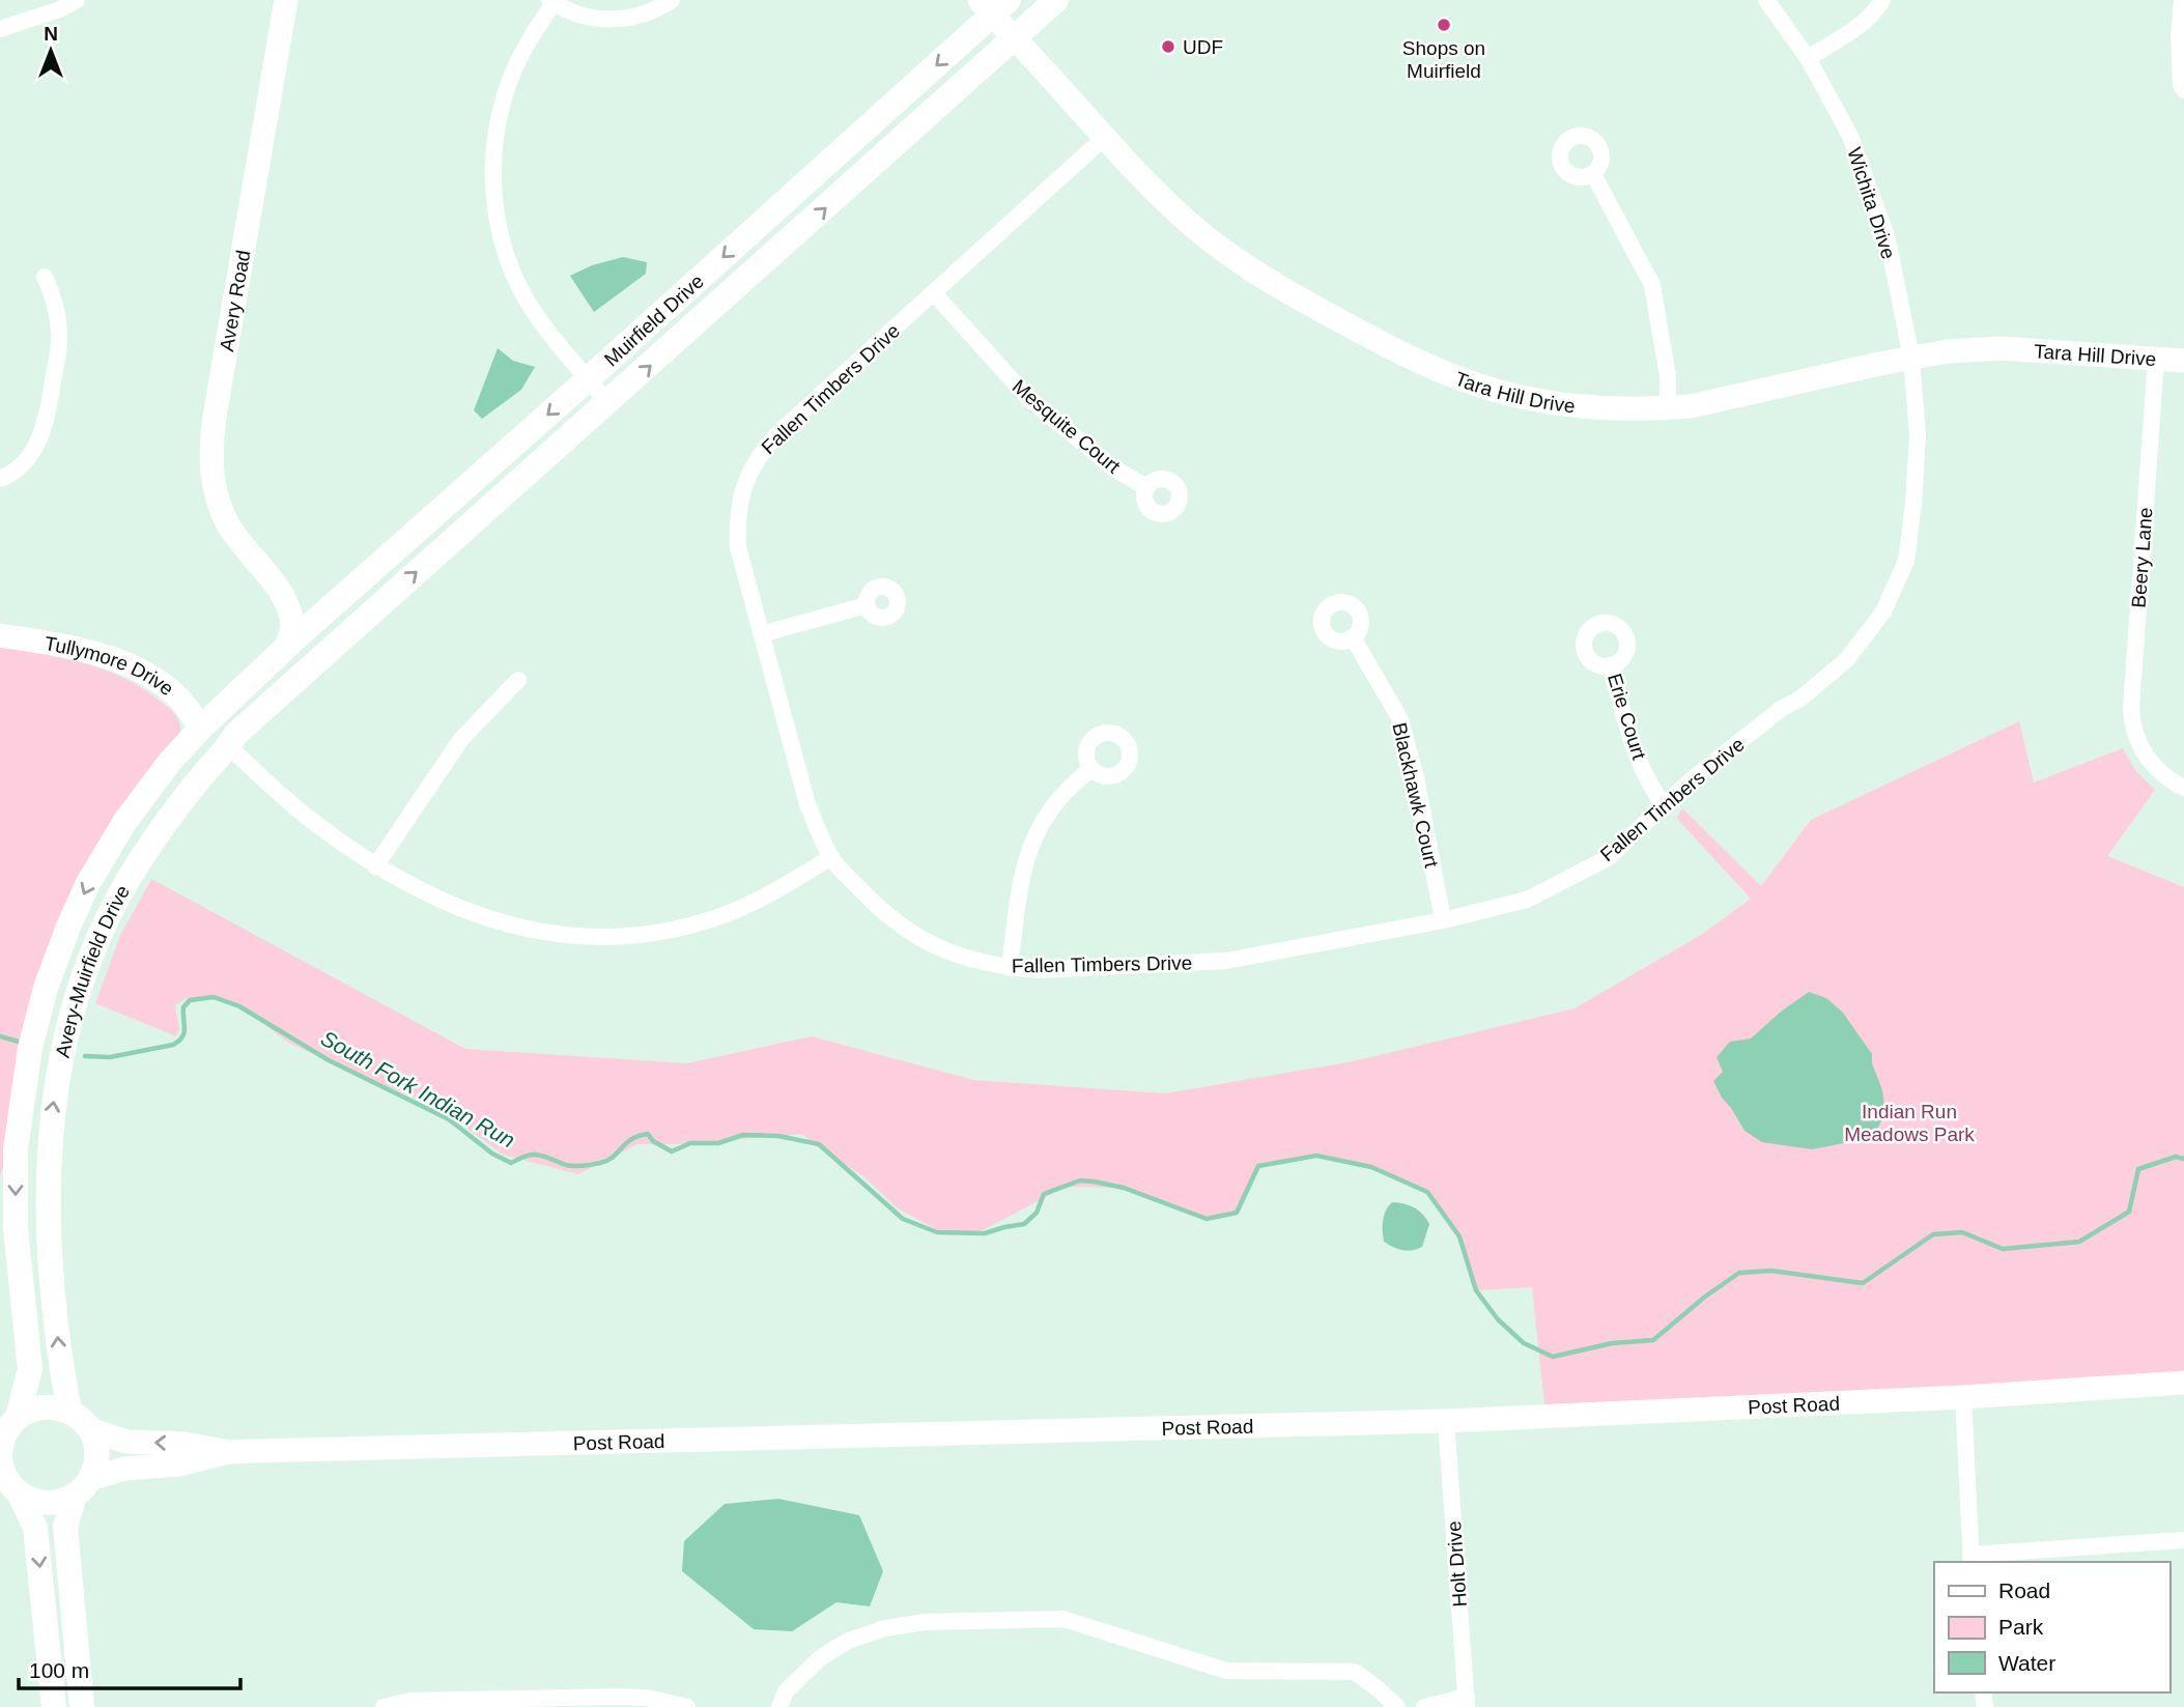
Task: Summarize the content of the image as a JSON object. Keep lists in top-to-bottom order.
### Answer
{
  "streets": {
    "main road": ["Muirfield Drive", "Avery-Muirfield Drive"],
    "street": [
      "Wichita Drive",
      "Avery Road",
      "Tara Hill Drive",
      "Fallen Timbers Drive",
      "Mesquite Court",
      "Beery Lane",
      "Tullymore Drive",
      "Erie Court",
      "Blackhawk Court",
      "Post Road",
      "Holt Drive"
    ]
  },
  "crossings": [
    ["Wichita Drive", "Tara Hill Drive"],
    ["Wichita Drive", "Fallen Timbers Drive"],
    ["Avery Road", "Muirfield Drive"],
    ["Avery Road", "Avery-Muirfield Drive"],
    ["Muirfield Drive", "Tara Hill Drive"],
    ["Muirfield Drive", "Avery-Muirfield Drive"],
    ["Tara Hill Drive", "Fallen Timbers Drive"],
    ["Tara Hill Drive", "Beery Lane"],
    ["Fallen Timbers Drive", "Mesquite Court"],
    ["Fallen Timbers Drive", "Erie Court"],
    ["Fallen Timbers Drive", "Blackhawk Court"],
    ["Tullymore Drive", "Avery-Muirfield Drive"],
    ["Post Road", "Holt Drive"]
  ],
  "water": ["South Fork Indian Run"],
  "parks": ["Indian Run Meadows Park"],
  "places": ["Shops on Muirfield", "UDF"],
  "legend": ["Road", "Park", "Water"],
  "scale_bar": "100 m",
  "north": "top"
}
